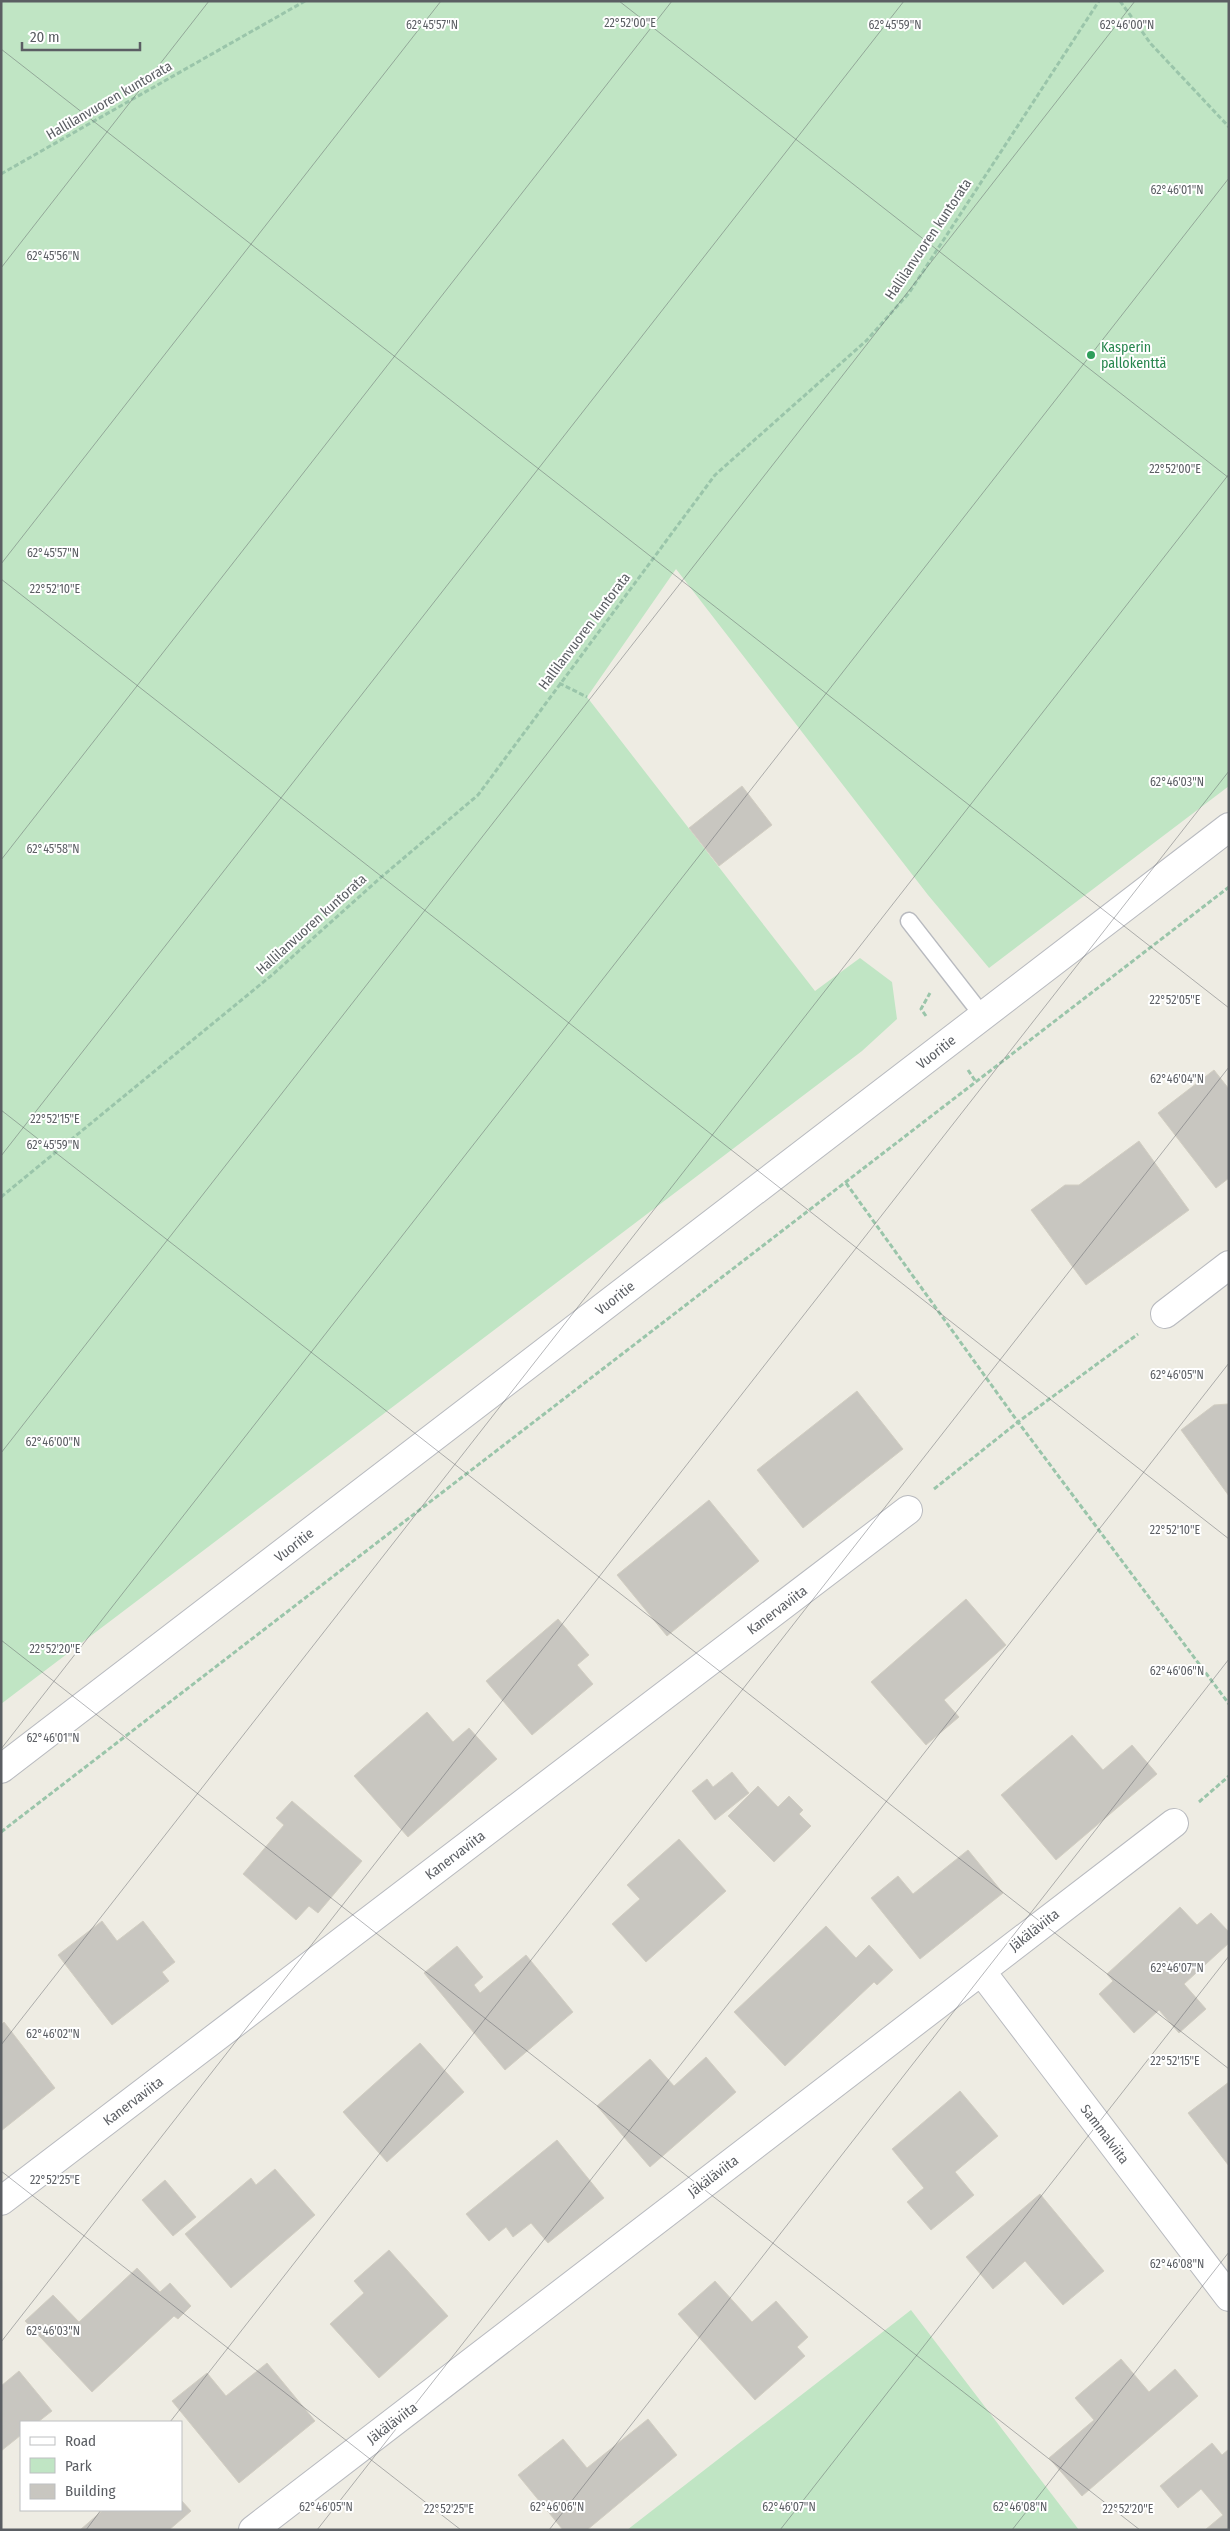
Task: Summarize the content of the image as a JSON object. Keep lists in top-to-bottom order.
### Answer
{
  "streets": {
    "street": [
      "Vuoritie",
      "Kanervaviita",
      "Jäkäläviita",
      "Sammalviita"
    ],
    "path": ["Hallilanvuoren kuntorata"]
  },
  "crossings": [
    ["Jäkäläviita", "Sammalviita"]
  ],
  "places": ["Kasperin pallokenttä"],
  "legend": ["Road", "Park", "Building"],
  "scale_bar": "20 m",
  "coordinates": [
    "22°52'00\"E",
    "62°46'00\"N",
    "62°45'57\"N",
    "62°45'59\"N",
    "62°46'01\"N",
    "62°45'56\"N",
    "22°52'10\"E",
    "62°46'03\"N",
    "62°45'58\"N",
    "22°52'05\"E",
    "62°46'04\"N",
    "22°52'15\"E",
    "62°46'05\"N",
    "22°52'20\"E",
    "62°46'06\"N",
    "62°46'07\"N",
    "62°46'02\"N",
    "22°52'25\"E",
    "62°46'08\"N"
  ]
}
